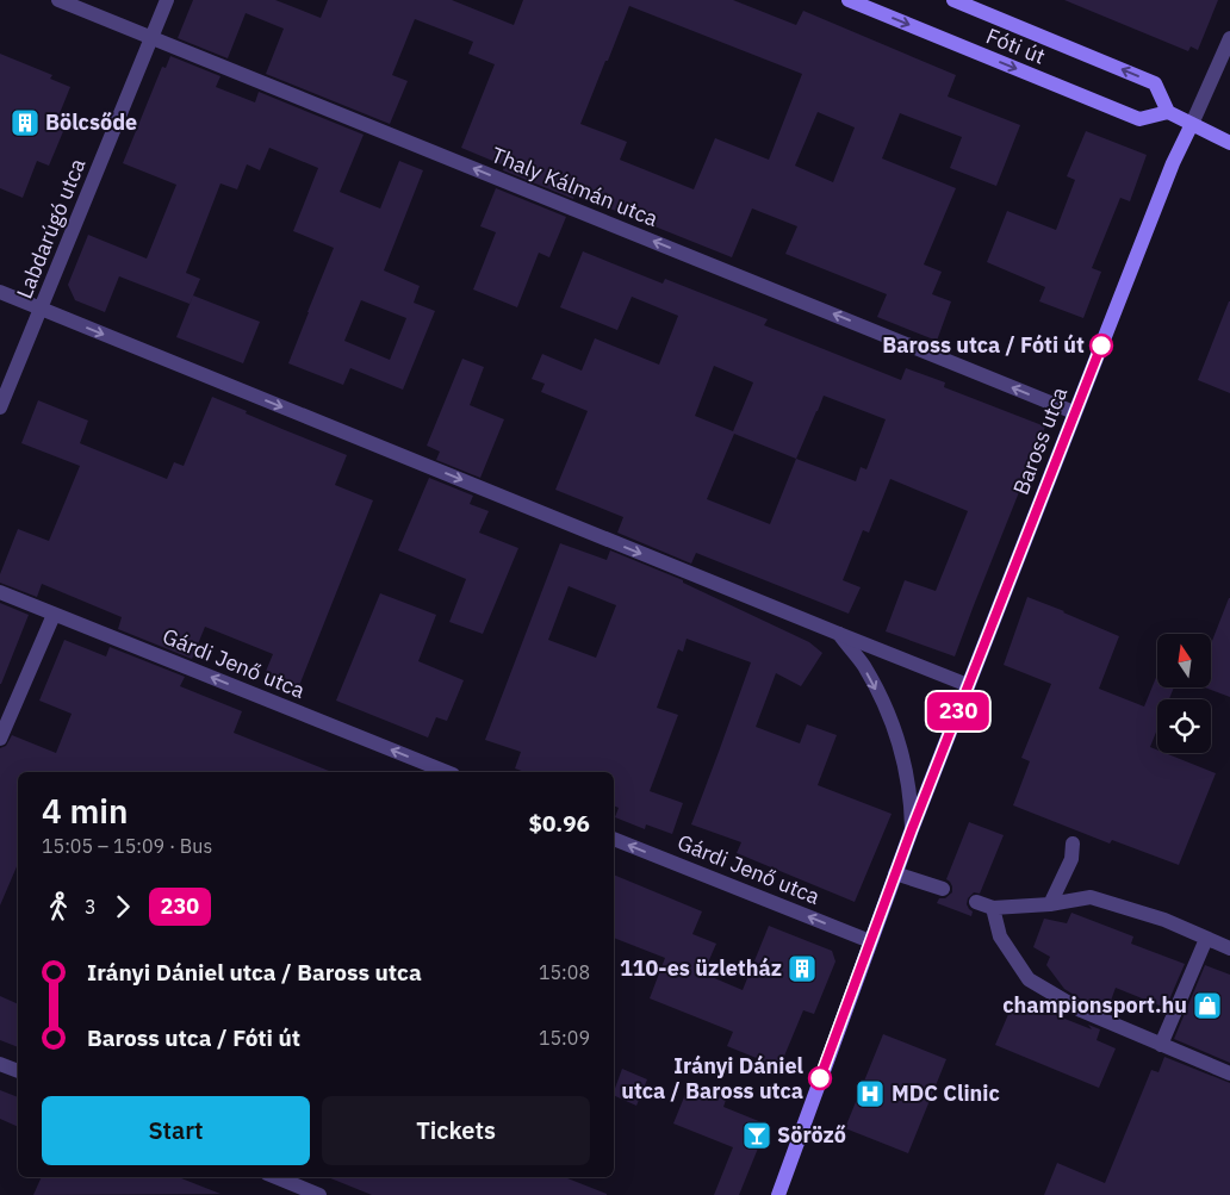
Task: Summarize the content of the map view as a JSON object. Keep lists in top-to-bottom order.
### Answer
{
  "streets": {
    "street": [
      "Fóti út",
      "Thaly Kálmán utca",
      "Labdarúgó utca",
      "Baross utca",
      "Gárdi Jenő utca"
    ]
  },
  "crossings": [
    ["Thaly Kálmán utca", "Labdarúgó utca"],
    ["Thaly Kálmán utca", "Baross utca"],
    ["Baross utca", "Gárdi Jenő utca"]
  ],
  "one_way": ["Thaly Kálmán utca", "Gárdi Jenő utca"],
  "places": {
    "building": ["Bölcsőde", "110-es üzletház"],
    "other": ["Baross utca / Fóti út", "Irányi Dániel utca / Baross utca"],
    "shop": ["championsport.hu"],
    "hospital": ["MDC Clinic"],
    "bar": ["Söröző"]
  },
  "lines": ["bus line 230"],
  "north": "top",
  "page": {
    "on_map": "230",
    "heading": ["4 min", "15:05 – 15:09 · Bus", "$0.96"],
    "legs": ["3", "230"],
    "list": [
      {
        "name": "Irányi Dániel utca / Baross utca",
        "value": "15:08"
      },
      {
        "name": "Baross utca / Fóti út",
        "value": "15:09"
      }
    ],
    "buttons": ["Start", "Tickets"]
  }
}
